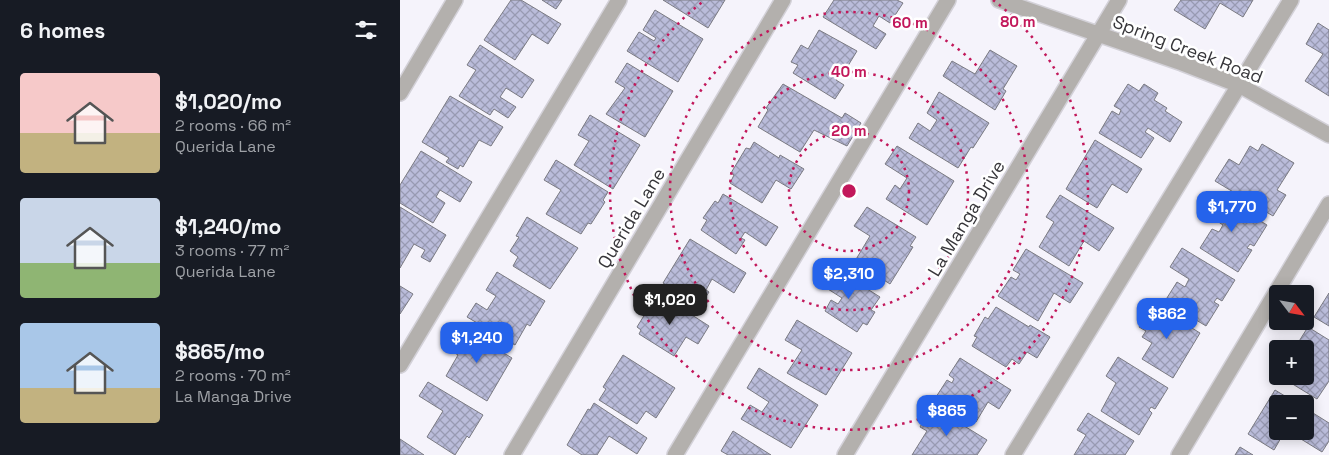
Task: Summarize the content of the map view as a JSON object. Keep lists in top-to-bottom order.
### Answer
{
  "streets": {
    "street": ["Spring Creek Road", "Querida Lane", "La Manga Drive"]
  },
  "crossings": [
    ["Spring Creek Road", "La Manga Drive"]
  ],
  "north": "bottom right",
  "page": {
    "heading": "6 homes",
    "list": [
      {
        "name": "$1,020/mo",
        "note": "2 rooms · 66 m² · Querida Lane"
      },
      {
        "name": "$1,240/mo",
        "note": "3 rooms · 77 m² · Querida Lane"
      },
      {
        "name": "$865/mo",
        "note": "2 rooms · 70 m² · La Manga Drive"
      }
    ],
    "price": [
      "$1,770",
      "$2,310",
      "$1,020",
      "$862",
      "$1,240",
      "$865"
    ],
    "map_buttons": ["+", "−"]
  },
  "rings": [
    "80 m",
    "60 m",
    "40 m",
    "20 m"
  ]
}
